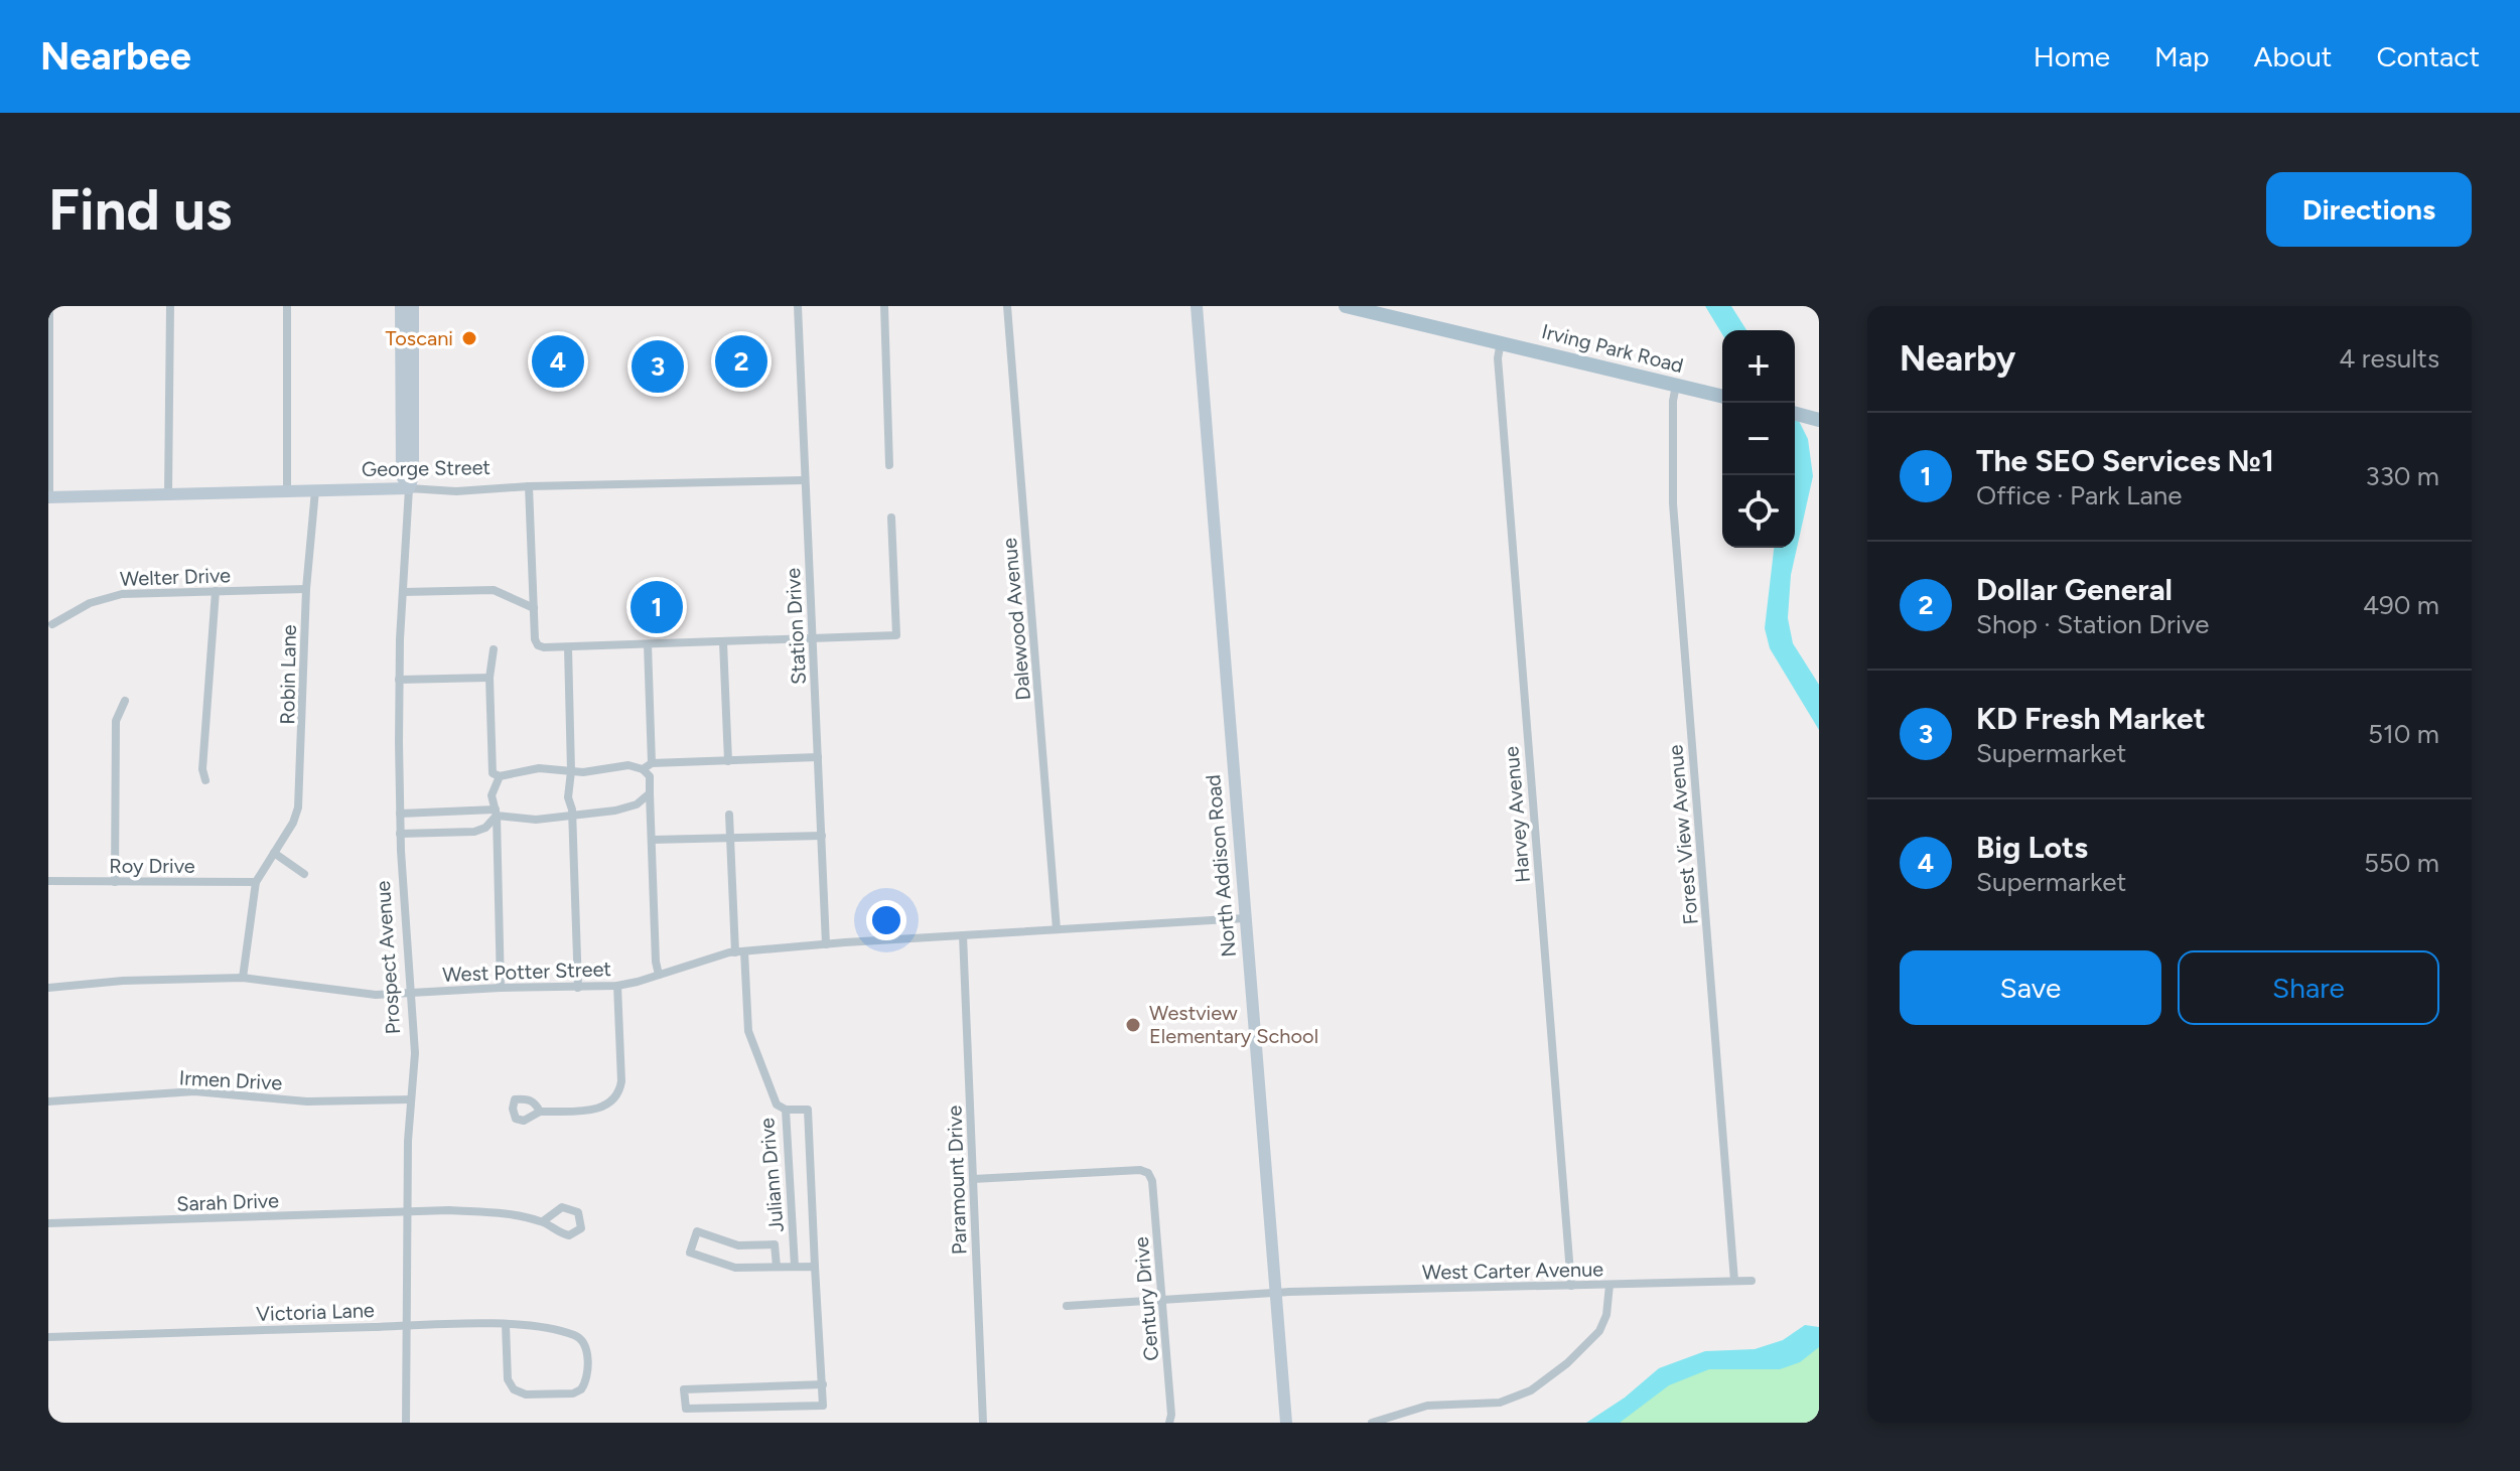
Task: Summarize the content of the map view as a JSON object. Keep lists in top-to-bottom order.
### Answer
{
  "streets": {
    "main road": ["Irving Park Road"],
    "street": [
      "George Street",
      "Welter Drive",
      "Dalewood Avenue",
      "Station Drive",
      "Robin Lane",
      "Harvey Avenue",
      "Forest View Avenue",
      "Roy Drive",
      "North Addison Road",
      "Prospect Avenue",
      "West Potter Street",
      "Irmen Drive",
      "Juliann Drive",
      "Paramount Drive",
      "Sarah Drive",
      "West Carter Avenue",
      "Century Drive",
      "Victoria Lane"
    ]
  },
  "crossings": [
    ["Irving Park Road", "Harvey Avenue"],
    ["Irving Park Road", "Forest View Avenue"],
    ["George Street", "Station Drive"],
    ["George Street", "Robin Lane"],
    ["George Street", "Prospect Avenue"],
    ["Welter Drive", "Robin Lane"],
    ["Dalewood Avenue", "West Potter Street"],
    ["Station Drive", "West Potter Street"],
    ["Robin Lane", "Roy Drive"],
    ["Robin Lane", "West Potter Street"],
    ["Harvey Avenue", "West Carter Avenue"],
    ["Forest View Avenue", "West Carter Avenue"],
    ["North Addison Road", "West Potter Street"],
    ["North Addison Road", "West Carter Avenue"],
    ["Prospect Avenue", "West Potter Street"],
    ["Prospect Avenue", "Irmen Drive"],
    ["Prospect Avenue", "Sarah Drive"],
    ["Prospect Avenue", "Victoria Lane"],
    ["West Potter Street", "Juliann Drive"],
    ["West Potter Street", "Paramount Drive"],
    ["Paramount Drive", "Century Drive"],
    ["West Carter Avenue", "Century Drive"]
  ],
  "places": ["Toscani", "Westview Elementary School"],
  "page": {
    "header": "Nearbee",
    "nav": [
      "Home",
      "Map",
      "About",
      "Contact"
    ],
    "buttons": [
      "Directions",
      ["Save", "Share"]
    ],
    "title": "Find us",
    "heading": ["Nearby", "4 results"],
    "map_buttons": ["+", "−"],
    "pins": [
      "2",
      "4",
      "3",
      "1"
    ],
    "list": [
      {
        "mark": "1",
        "name": "The SEO Services №1",
        "note": "Office · Park Lane",
        "value": "330 m"
      },
      {
        "mark": "2",
        "name": "Dollar General",
        "note": "Shop · Station Drive",
        "value": "490 m"
      },
      {
        "mark": "3",
        "name": "KD Fresh Market",
        "note": "Supermarket",
        "value": "510 m"
      },
      {
        "mark": "4",
        "name": "Big Lots",
        "note": "Supermarket",
        "value": "550 m"
      }
    ]
  }
}
